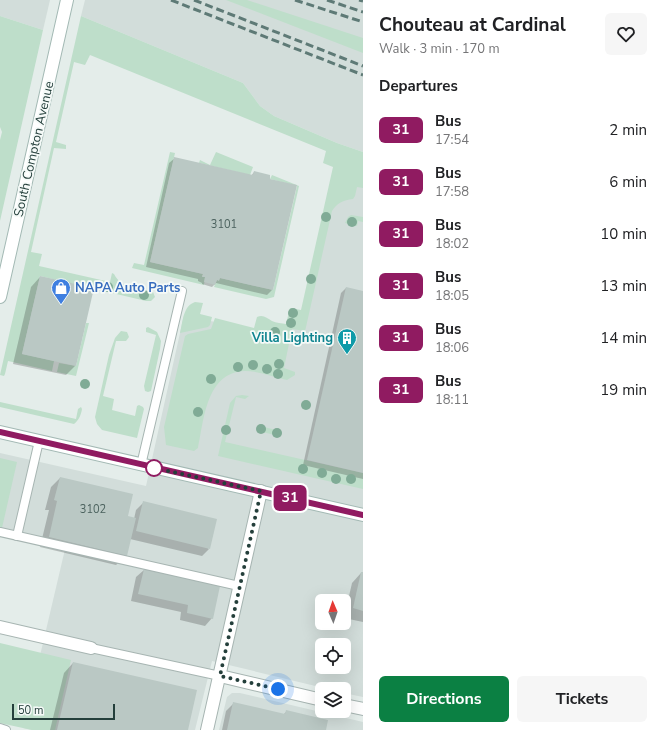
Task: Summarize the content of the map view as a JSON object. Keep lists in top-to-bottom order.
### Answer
{
  "streets": {
    "main road": ["South Compton Avenue"]
  },
  "places": {
    "shop": ["NAPA Auto Parts"],
    "building": ["Villa Lighting"]
  },
  "lines": ["bus line 31"],
  "house_numbers": ["3101", "3102"],
  "scale_bar": "50 m",
  "north": "top",
  "page": {
    "on_map": "31",
    "heading": [
      ["Chouteau at Cardinal", "Walk · 3 min · 170 m"],
      "Departures"
    ],
    "list": [
      {
        "mark": "31",
        "name": "Bus",
        "note": "17:54",
        "value": "2 min"
      },
      {
        "mark": "31",
        "name": "Bus",
        "note": "17:58",
        "value": "6 min"
      },
      {
        "mark": "31",
        "name": "Bus",
        "note": "18:02",
        "value": "10 min"
      },
      {
        "mark": "31",
        "name": "Bus",
        "note": "18:05",
        "value": "13 min"
      },
      {
        "mark": "31",
        "name": "Bus",
        "note": "18:06",
        "value": "14 min"
      },
      {
        "mark": "31",
        "name": "Bus",
        "note": "18:11",
        "value": "19 min"
      }
    ],
    "buttons": ["Directions", "Tickets"],
    "scale": "50 m"
  }
}
